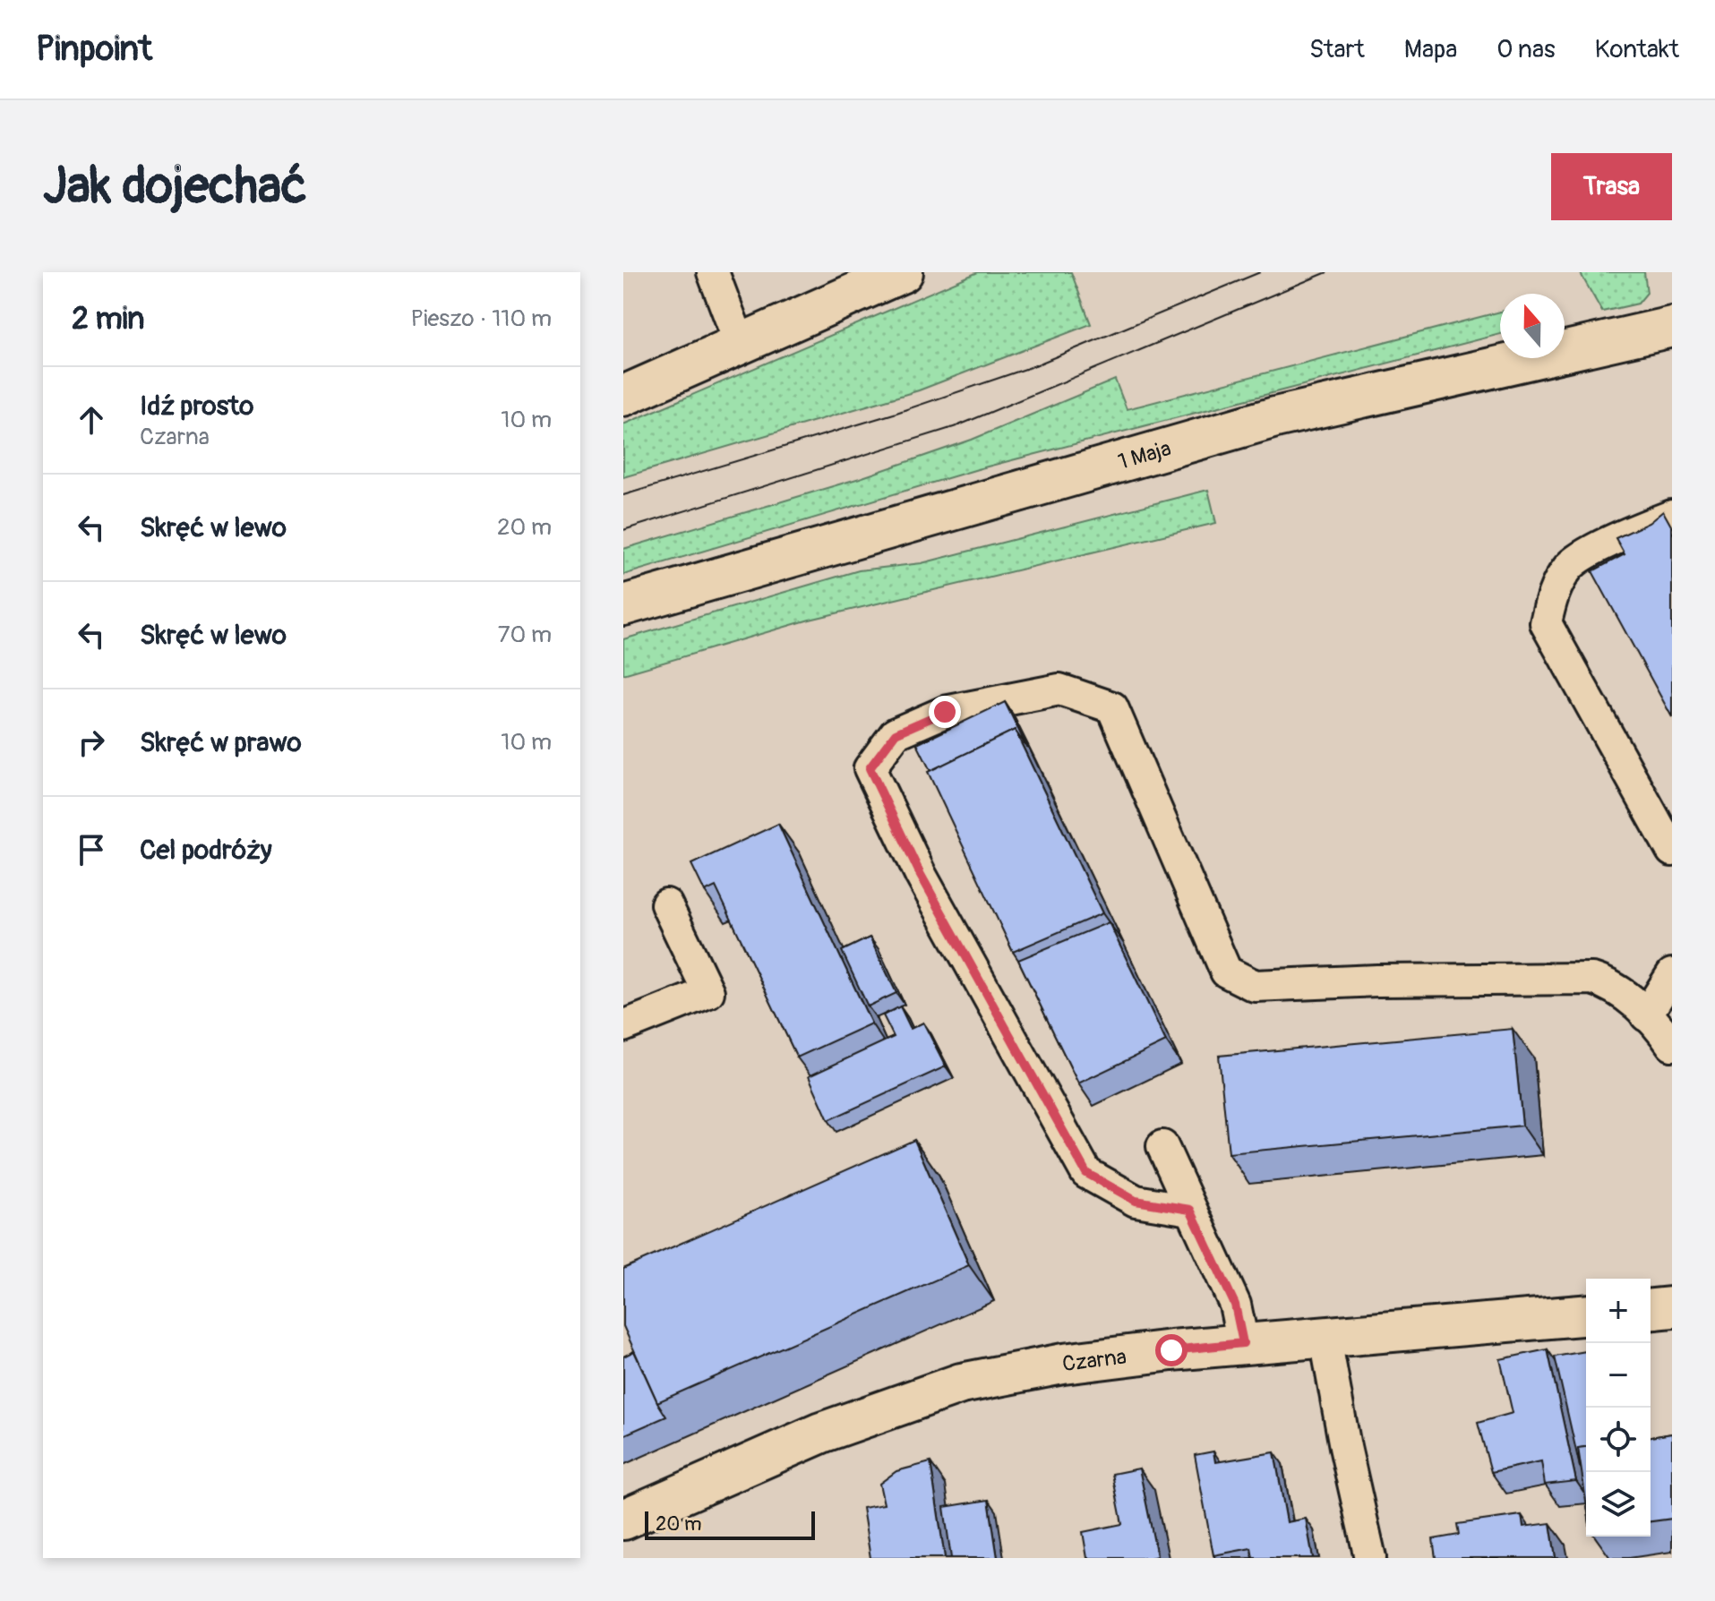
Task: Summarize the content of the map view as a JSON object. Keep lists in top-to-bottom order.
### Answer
{
  "streets": {
    "main road": ["1 Maja", "Czarna"]
  },
  "scale_bar": "20 m",
  "north": "top",
  "page": {
    "header": "Pinpoint",
    "nav": [
      "Start",
      "Mapa",
      "O nas",
      "Kontakt"
    ],
    "buttons": "Trasa",
    "title": "Jak dojechać",
    "heading": ["2 min", "Pieszo · 110 m"],
    "list": [
      ["Idź prosto", "Czarna", "10 m"],
      ["Skręć w lewo", "20 m"],
      ["Skręć w lewo", "70 m"],
      ["Skręć w prawo", "10 m"],
      "Cel podróży"
    ],
    "map_buttons": ["+", "−"],
    "scale": "20 m"
  }
}
